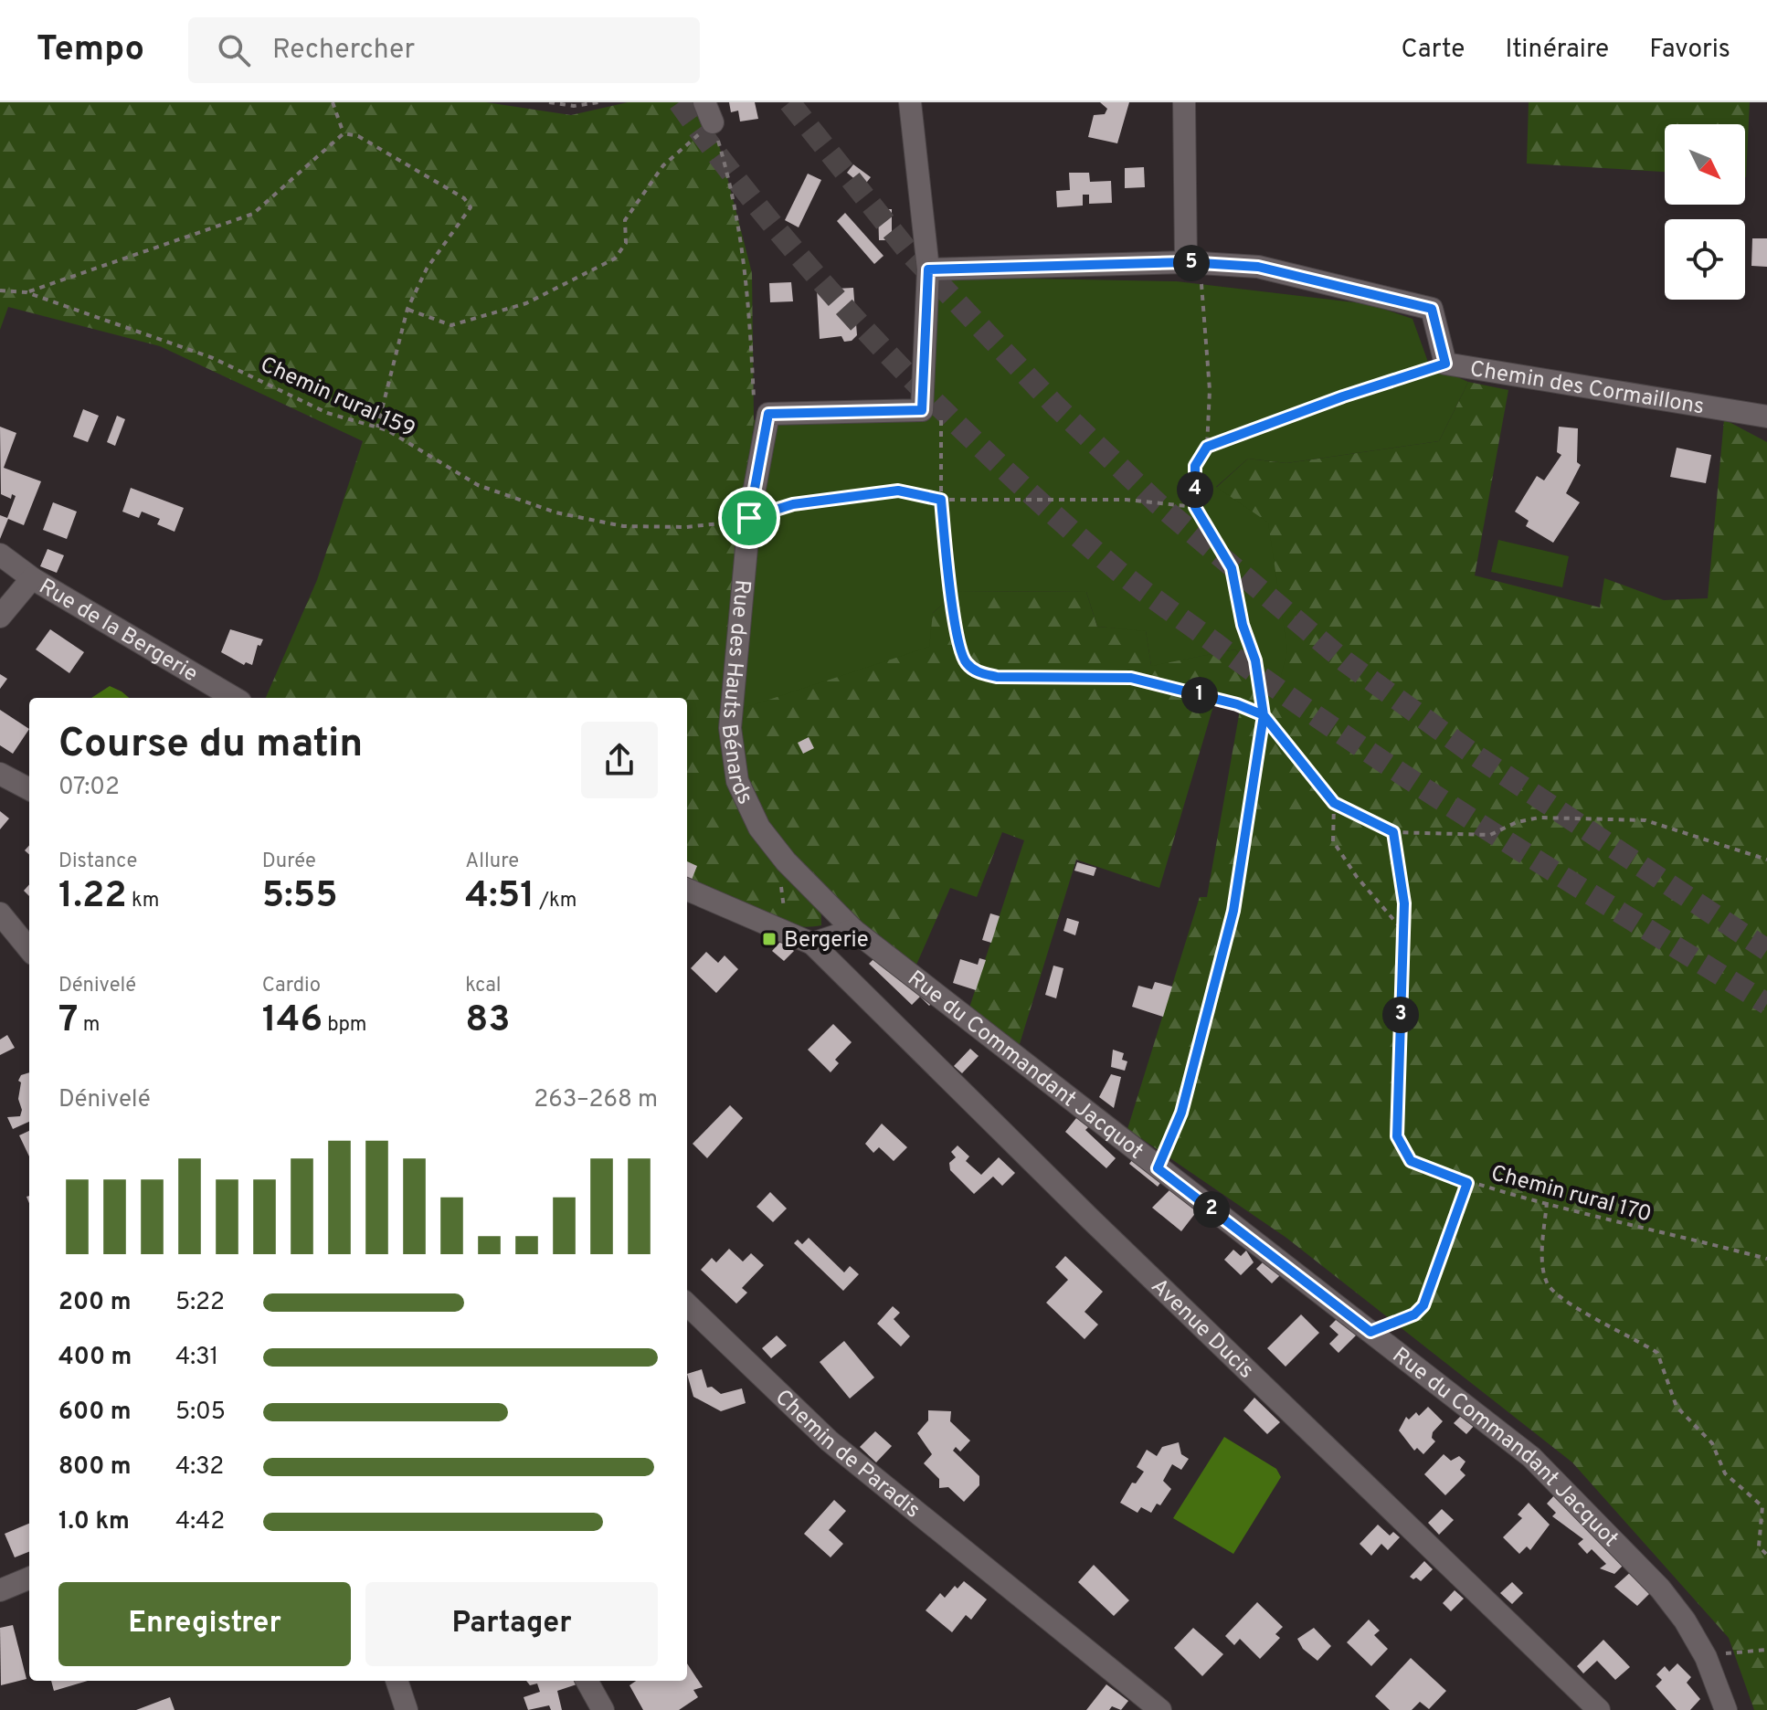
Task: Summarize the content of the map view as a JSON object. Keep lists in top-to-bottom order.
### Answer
{
  "streets": {
    "street": [
      "Chemin des Cormaillons",
      "Rue de la Bergerie",
      "Rue des Hauts Bénards",
      "Rue du Commandant Jacquot",
      "Avenue Ducis",
      "Chemin de Paradis"
    ],
    "path": ["Chemin rural 159", "Chemin rural 170"]
  },
  "crossings": [
    ["Chemin rural 159", "Rue des Hauts Bénards"],
    ["Rue des Hauts Bénards", "Rue du Commandant Jacquot"],
    ["Rue du Commandant Jacquot", "Chemin rural 170"]
  ],
  "places": {
    "transit": ["Bergerie"]
  },
  "north": "bottom right",
  "page": {
    "header": "Tempo",
    "search": "Rechercher",
    "nav": ["Carte", "Itinéraire", "Favoris"],
    "pins": [
      "5",
      "4",
      "1",
      "3",
      "2"
    ],
    "heading": ["Course du matin", "07:02"],
    "stats": [
      ["Distance", "1.22 km"],
      ["Durée", "5:55"],
      ["Allure", "4:51 /km"],
      ["Dénivelé", "7 m"],
      ["Cardio", "146 bpm"],
      ["kcal", "83"]
    ],
    "chart": ["Dénivelé", "263–268 m"],
    "list": [
      {
        "name": "200 m",
        "note": "5:22"
      },
      {
        "name": "400 m",
        "note": "4:31"
      },
      {
        "name": "600 m",
        "note": "5:05"
      },
      {
        "name": "800 m",
        "note": "4:32"
      },
      {
        "name": "1.0 km",
        "note": "4:42"
      }
    ],
    "buttons": ["Enregistrer", "Partager"]
  }
}
